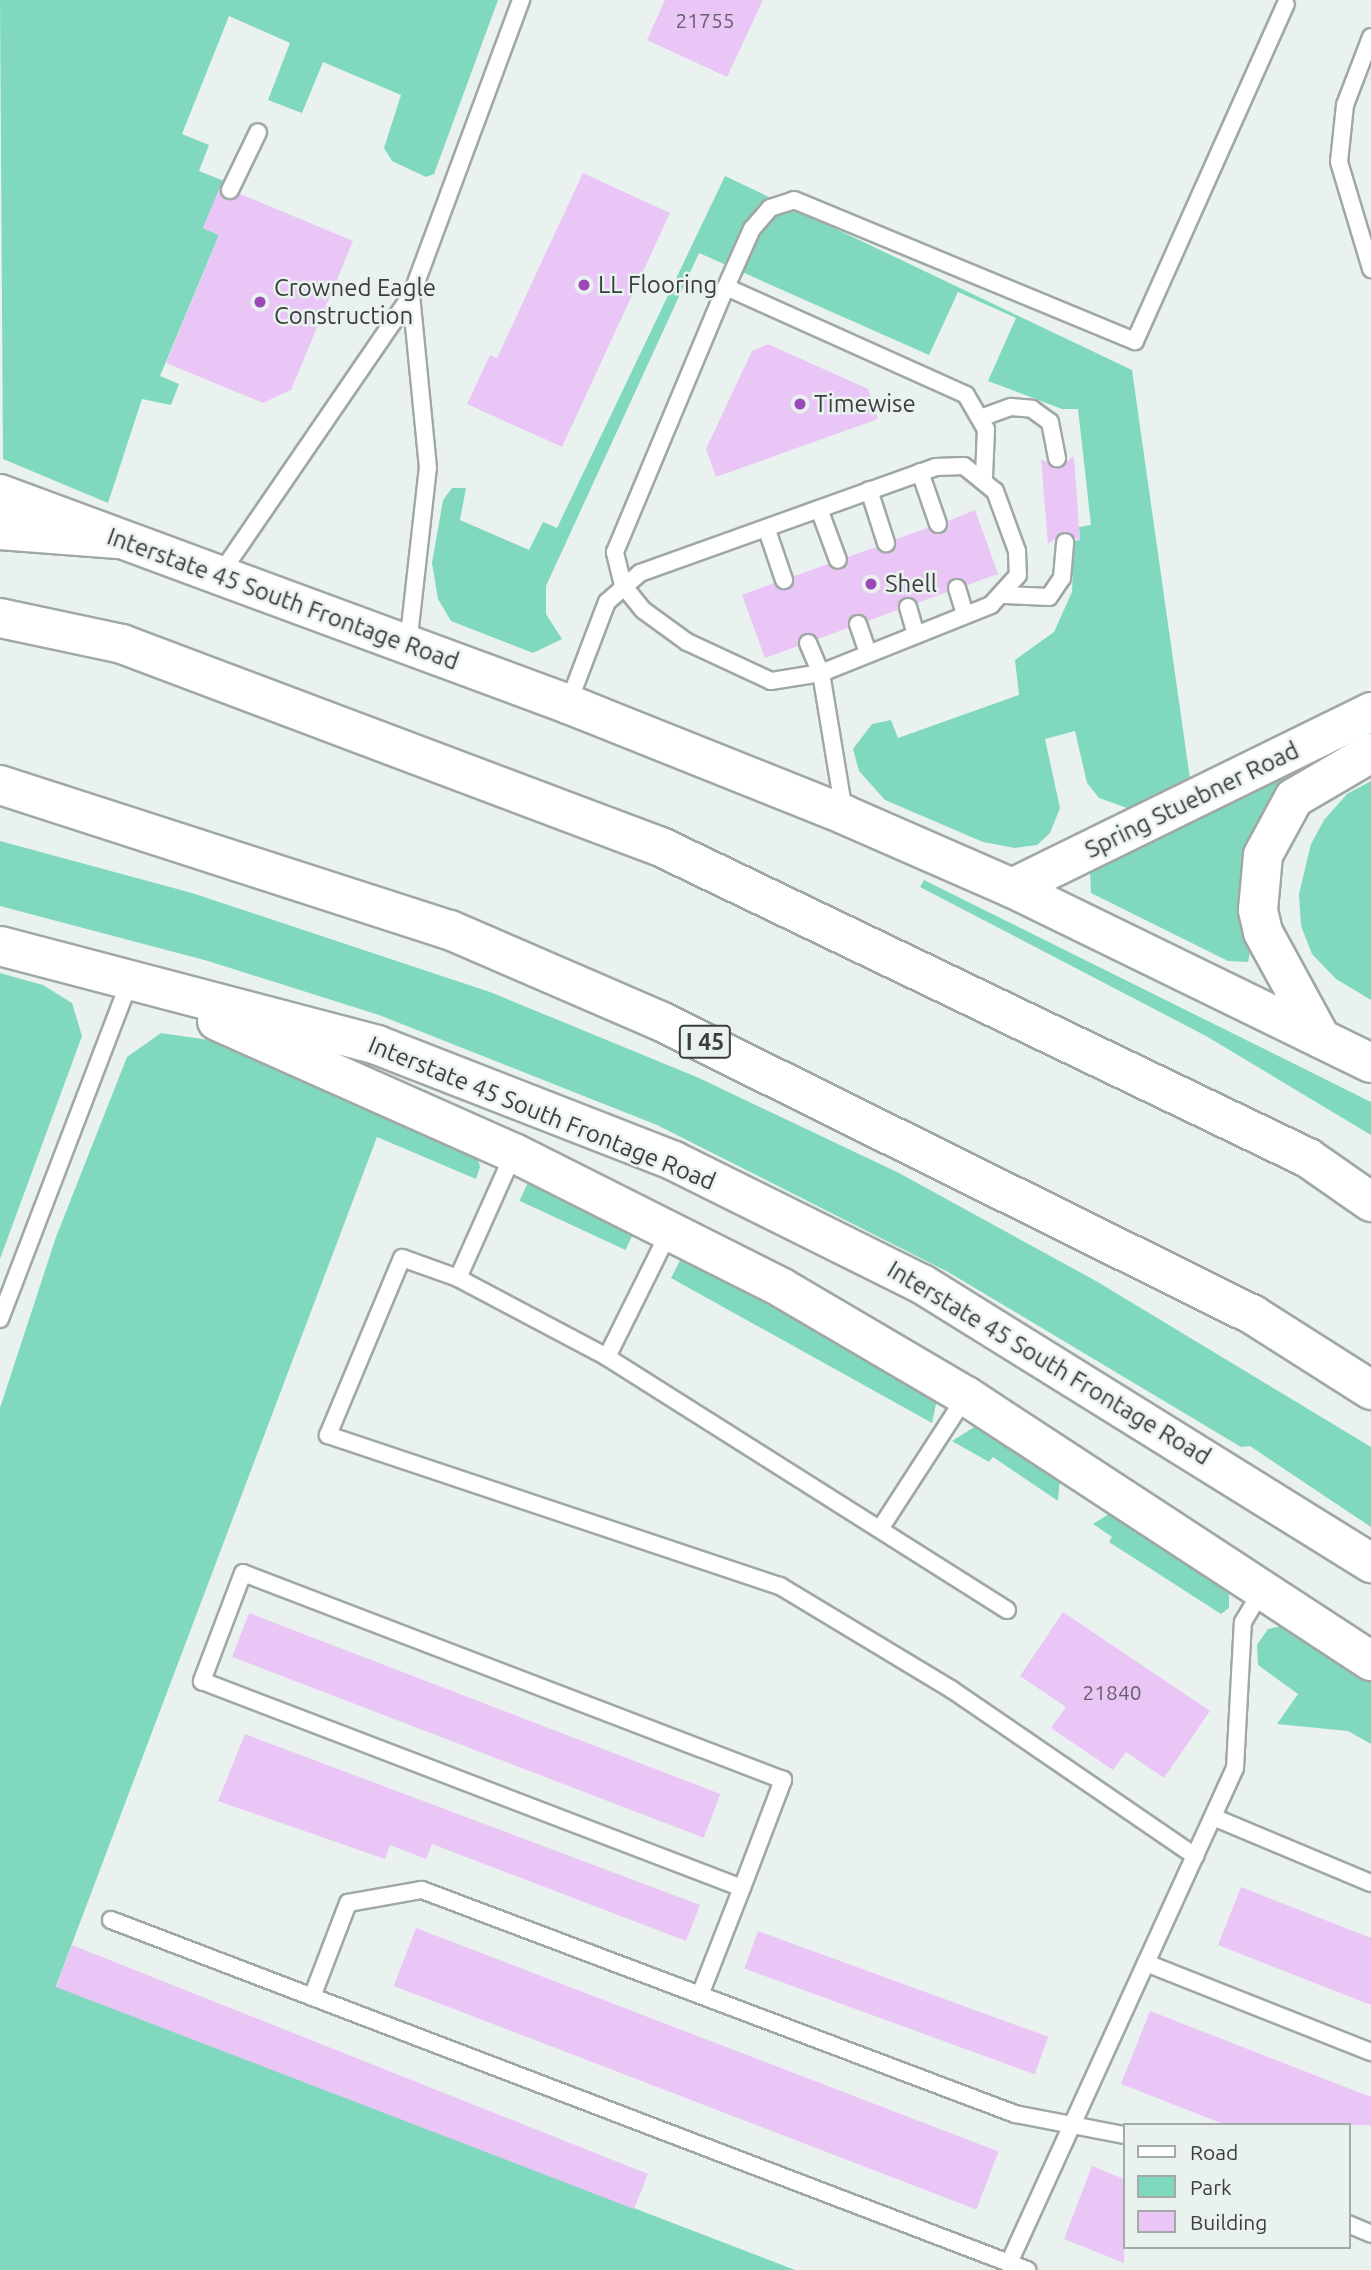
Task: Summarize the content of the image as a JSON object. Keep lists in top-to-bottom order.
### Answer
{
  "streets": {
    "main road": ["Interstate 45 South Frontage Road", "Spring Stuebner Road", "I 45"]
  },
  "crossings": [
    ["Interstate 45 South Frontage Road", "Spring Stuebner Road"]
  ],
  "places": [
    "LL Flooring",
    "Crowned Eagle Construction",
    "Timewise",
    "Shell"
  ],
  "house_numbers": ["21755", "21840"],
  "legend": ["Road", "Park", "Building"]
}
